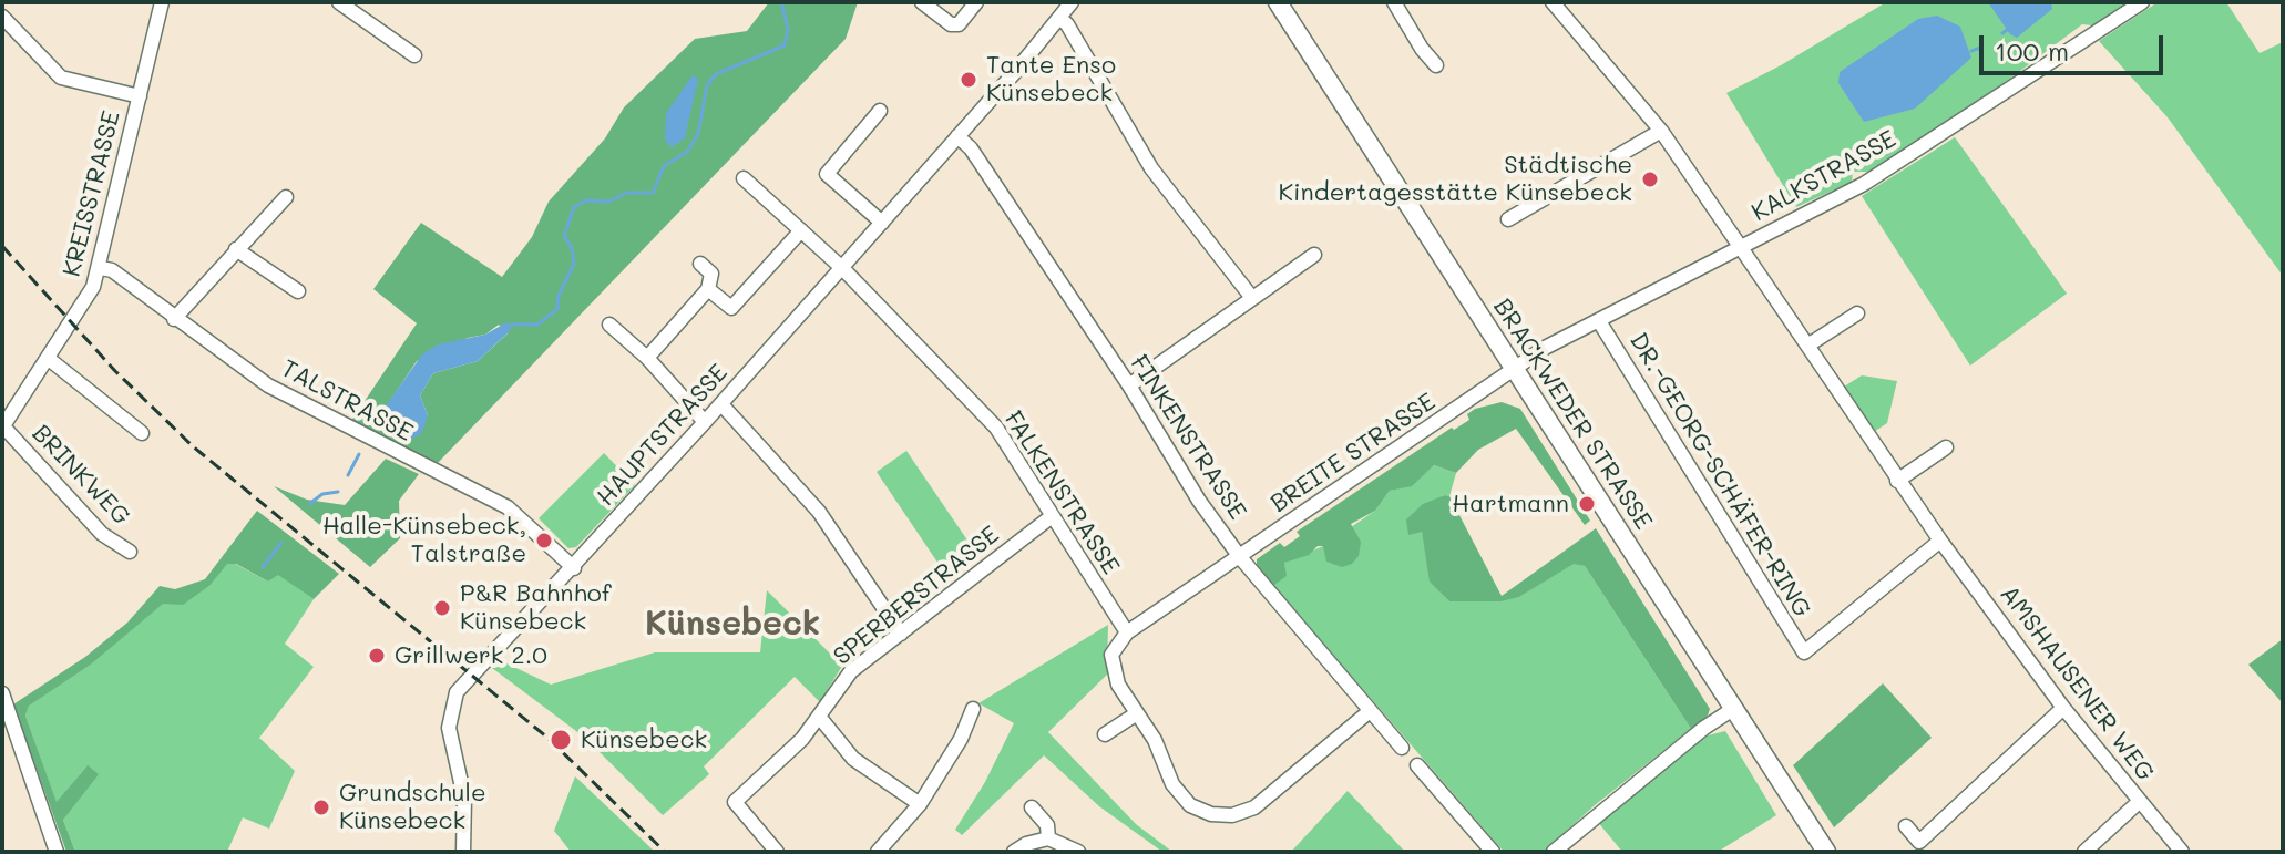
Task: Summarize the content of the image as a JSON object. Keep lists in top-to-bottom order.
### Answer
{
  "streets": {
    "street": [
      "KALKSTRASSE",
      "KREISSTRASSE",
      "TALSTRASSE",
      "BRACKWEDER STRASSE",
      "HAUPTSTRASSE",
      "FINKENSTRASSE",
      "BREITE STRASSE",
      "BRINKWEG",
      "DR.-GEORG-SCHÄFER-RING",
      "FALKENSTRASSE",
      "SPERBERSTRASSE",
      "AMSHAUSENER WEG"
    ]
  },
  "crossings": [
    ["KALKSTRASSE", "BRACKWEDER STRASSE"],
    ["KALKSTRASSE", "BREITE STRASSE"],
    ["KALKSTRASSE", "DR.-GEORG-SCHÄFER-RING"],
    ["KREISSTRASSE", "TALSTRASSE"],
    ["KREISSTRASSE", "BRINKWEG"],
    ["TALSTRASSE", "HAUPTSTRASSE"],
    ["BRACKWEDER STRASSE", "BREITE STRASSE"],
    ["HAUPTSTRASSE", "FINKENSTRASSE"],
    ["HAUPTSTRASSE", "FALKENSTRASSE"],
    ["FINKENSTRASSE", "BREITE STRASSE"],
    ["BREITE STRASSE", "FALKENSTRASSE"],
    ["DR.-GEORG-SCHÄFER-RING", "AMSHAUSENER WEG"],
    ["FALKENSTRASSE", "SPERBERSTRASSE"]
  ],
  "districts": ["Künsebeck"],
  "places": [
    "Tante Enso Künsebeck",
    "Städtische Kindertagesstätte Künsebeck",
    "Hartmann",
    "Halle-Künsebeck, Talstraße",
    "P&R Bahnhof Künsebeck",
    "Grillwerk 2.0",
    "Künsebeck",
    "Grundschule Künsebeck"
  ],
  "scale_bar": "100 m"
}
